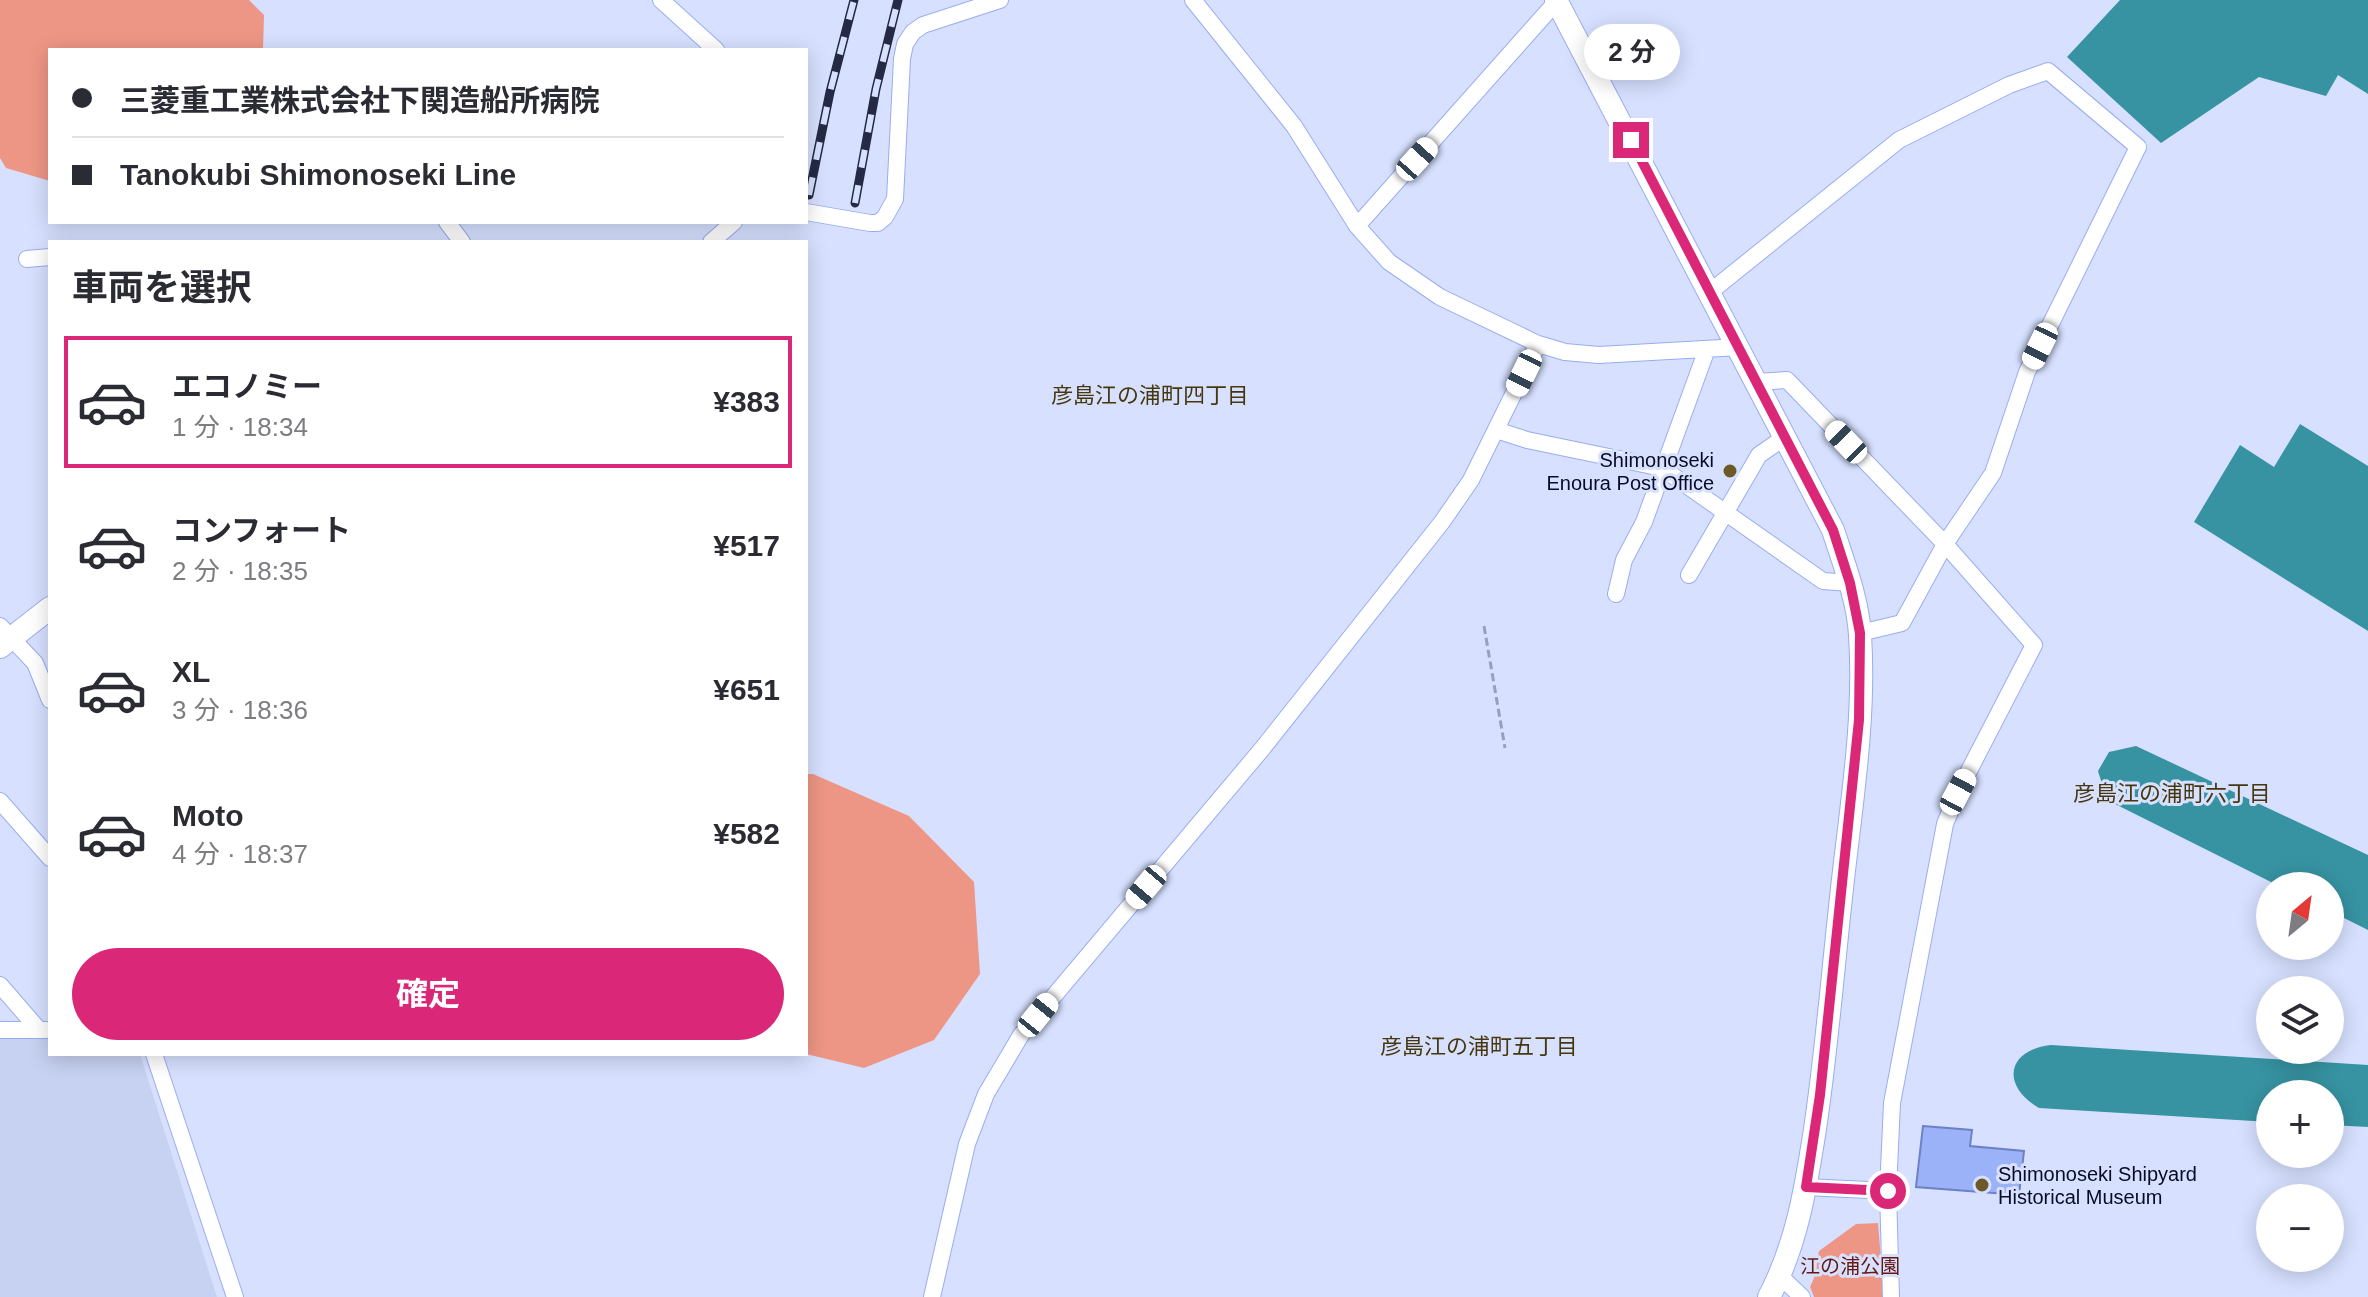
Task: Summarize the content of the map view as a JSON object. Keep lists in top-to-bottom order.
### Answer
{
  "districts": ["彦島江の浦町四丁目", "彦島江の浦町六丁目", "彦島江の浦町五丁目"],
  "parks": ["江の浦公園"],
  "places": ["Shimonoseki Enoura Post Office", "Shimonoseki Shipyard Historical Museum"],
  "north": "top right",
  "page": {
    "bubble": "2 分",
    "banner": ["三菱重工業株式会社下関造船所病院", "Tanokubi Shimonoseki Line"],
    "heading": "車両を選択",
    "list": [
      {
        "name": "エコノミー",
        "note": "1 分 · 18:34",
        "value": "¥383"
      },
      {
        "name": "コンフォート",
        "note": "2 分 · 18:35",
        "value": "¥517"
      },
      {
        "name": "XL",
        "note": "3 分 · 18:36",
        "value": "¥651"
      },
      {
        "name": "Moto",
        "note": "4 分 · 18:37",
        "value": "¥582"
      }
    ],
    "map_buttons": ["+", "−"],
    "buttons": "確定"
  }
}
